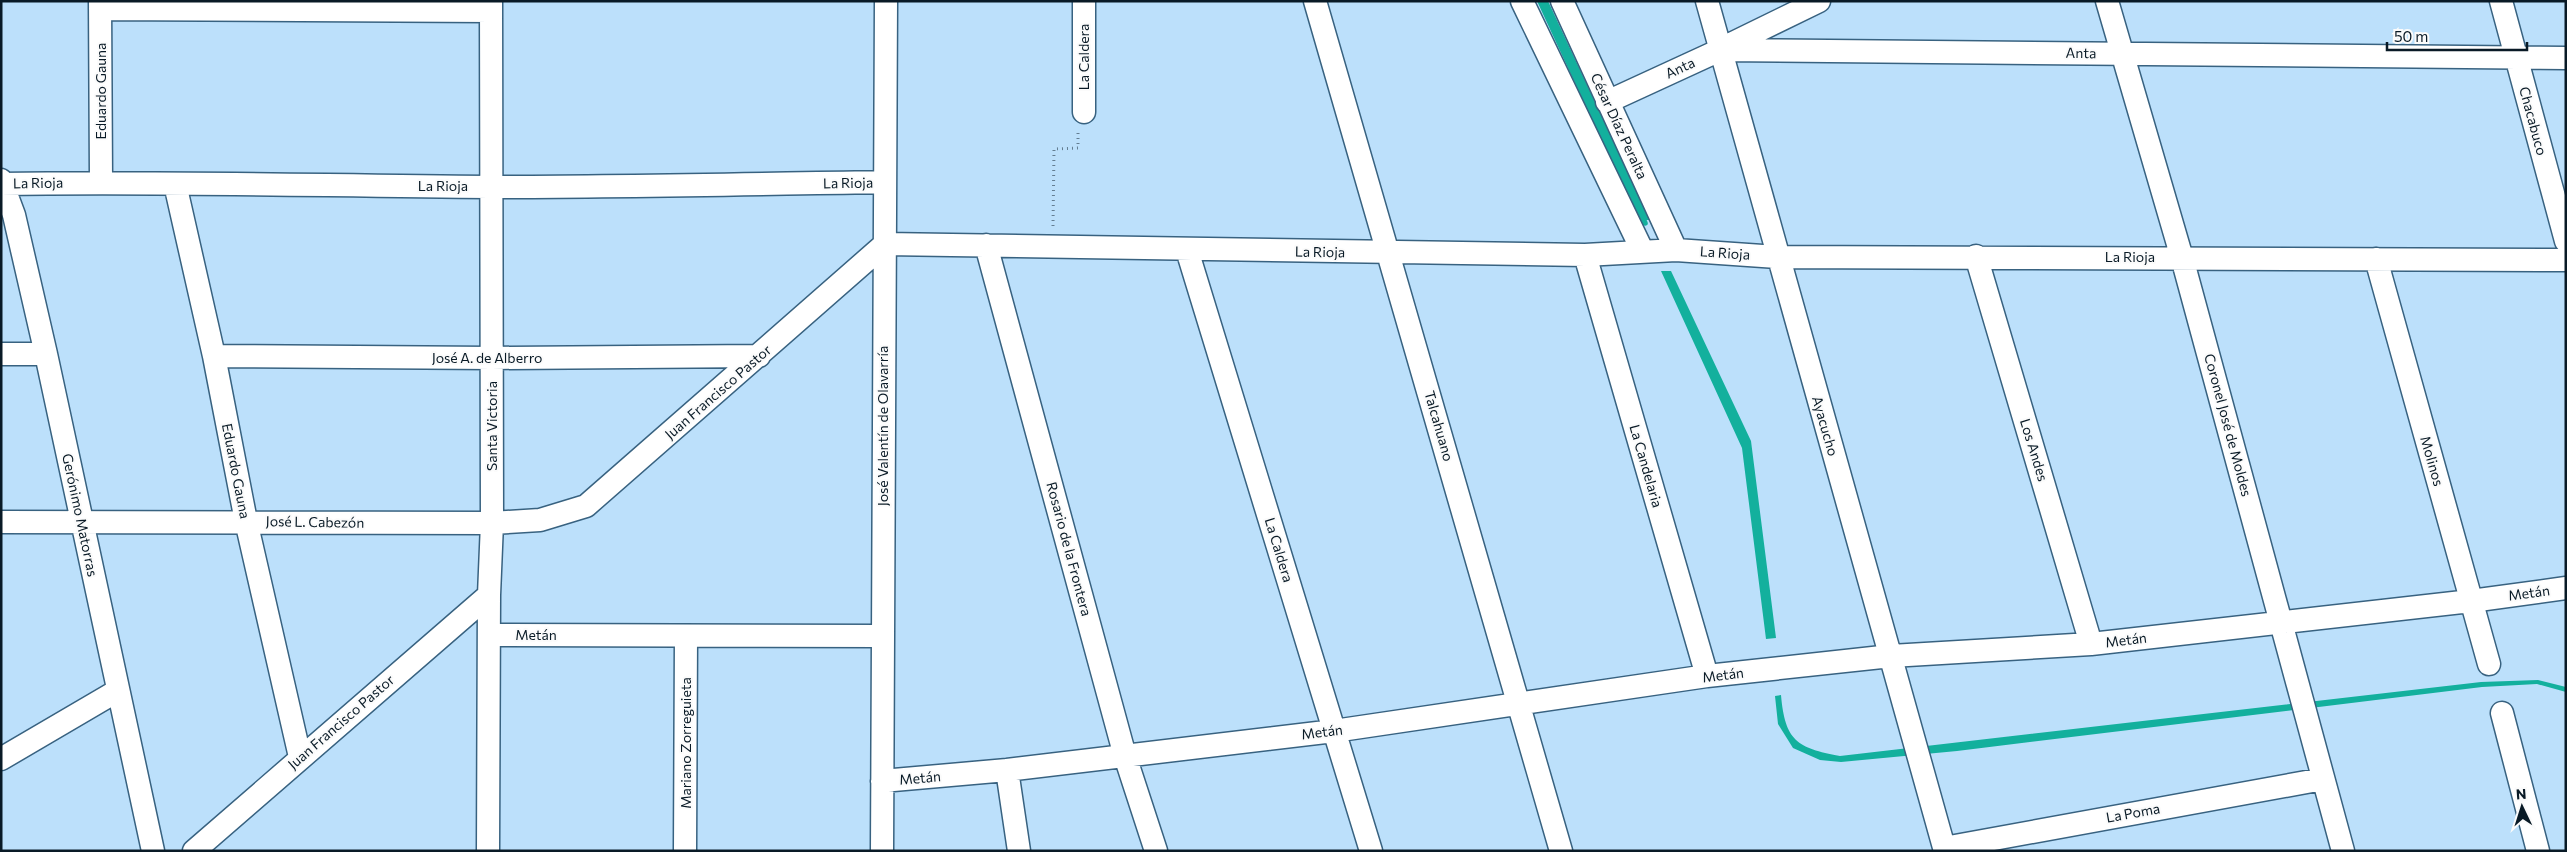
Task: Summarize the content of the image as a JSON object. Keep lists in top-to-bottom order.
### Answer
{
  "streets": {
    "street": [
      "Anta",
      "La Caldera",
      "Eduardo Gauna",
      "Chacabuco",
      "César Díaz Peralta",
      "La Rioja",
      "José A. de Alberro",
      "Juan Francisco Pastor",
      "Coronel José de Moldes",
      "Santa Victoria",
      "José Valentín de Olavarría",
      "Talcahuano",
      "Ayacucho",
      "Los Andes",
      "Molinos",
      "La Candelaria",
      "Gerónimo Matorras",
      "José L. Cabezón",
      "Rosario de la Frontera",
      "Metán",
      "Mariano Zorreguieta",
      "La Poma"
    ]
  },
  "crossings": [
    ["Anta", "Chacabuco"],
    ["Anta", "César Díaz Peralta"],
    ["Anta", "Coronel José de Moldes"],
    ["Anta", "Ayacucho"],
    ["La Caldera", "La Rioja"],
    ["La Caldera", "Metán"],
    ["Eduardo Gauna", "La Rioja"],
    ["Eduardo Gauna", "José A. de Alberro"],
    ["Eduardo Gauna", "Juan Francisco Pastor"],
    ["Eduardo Gauna", "José L. Cabezón"],
    ["César Díaz Peralta", "La Rioja"],
    ["La Rioja", "Juan Francisco Pastor"],
    ["La Rioja", "Coronel José de Moldes"],
    ["La Rioja", "Santa Victoria"],
    ["La Rioja", "José Valentín de Olavarría"],
    ["La Rioja", "Talcahuano"],
    ["La Rioja", "Ayacucho"],
    ["La Rioja", "Los Andes"],
    ["La Rioja", "Molinos"],
    ["La Rioja", "La Candelaria"],
    ["La Rioja", "Gerónimo Matorras"],
    ["La Rioja", "Rosario de la Frontera"],
    ["José A. de Alberro", "Juan Francisco Pastor"],
    ["José A. de Alberro", "Santa Victoria"],
    ["Juan Francisco Pastor", "Santa Victoria"],
    ["Juan Francisco Pastor", "José Valentín de Olavarría"],
    ["Juan Francisco Pastor", "José L. Cabezón"],
    ["Coronel José de Moldes", "Metán"],
    ["Coronel José de Moldes", "La Poma"],
    ["Santa Victoria", "José L. Cabezón"],
    ["Santa Victoria", "Metán"],
    ["José Valentín de Olavarría", "Metán"],
    ["Talcahuano", "Metán"],
    ["Ayacucho", "Metán"],
    ["Ayacucho", "La Poma"],
    ["Los Andes", "Metán"],
    ["Molinos", "Metán"],
    ["La Candelaria", "Metán"],
    ["Gerónimo Matorras", "José L. Cabezón"],
    ["Rosario de la Frontera", "Metán"],
    ["Metán", "Mariano Zorreguieta"]
  ],
  "scale_bar": "50 m",
  "north": "top"
}
